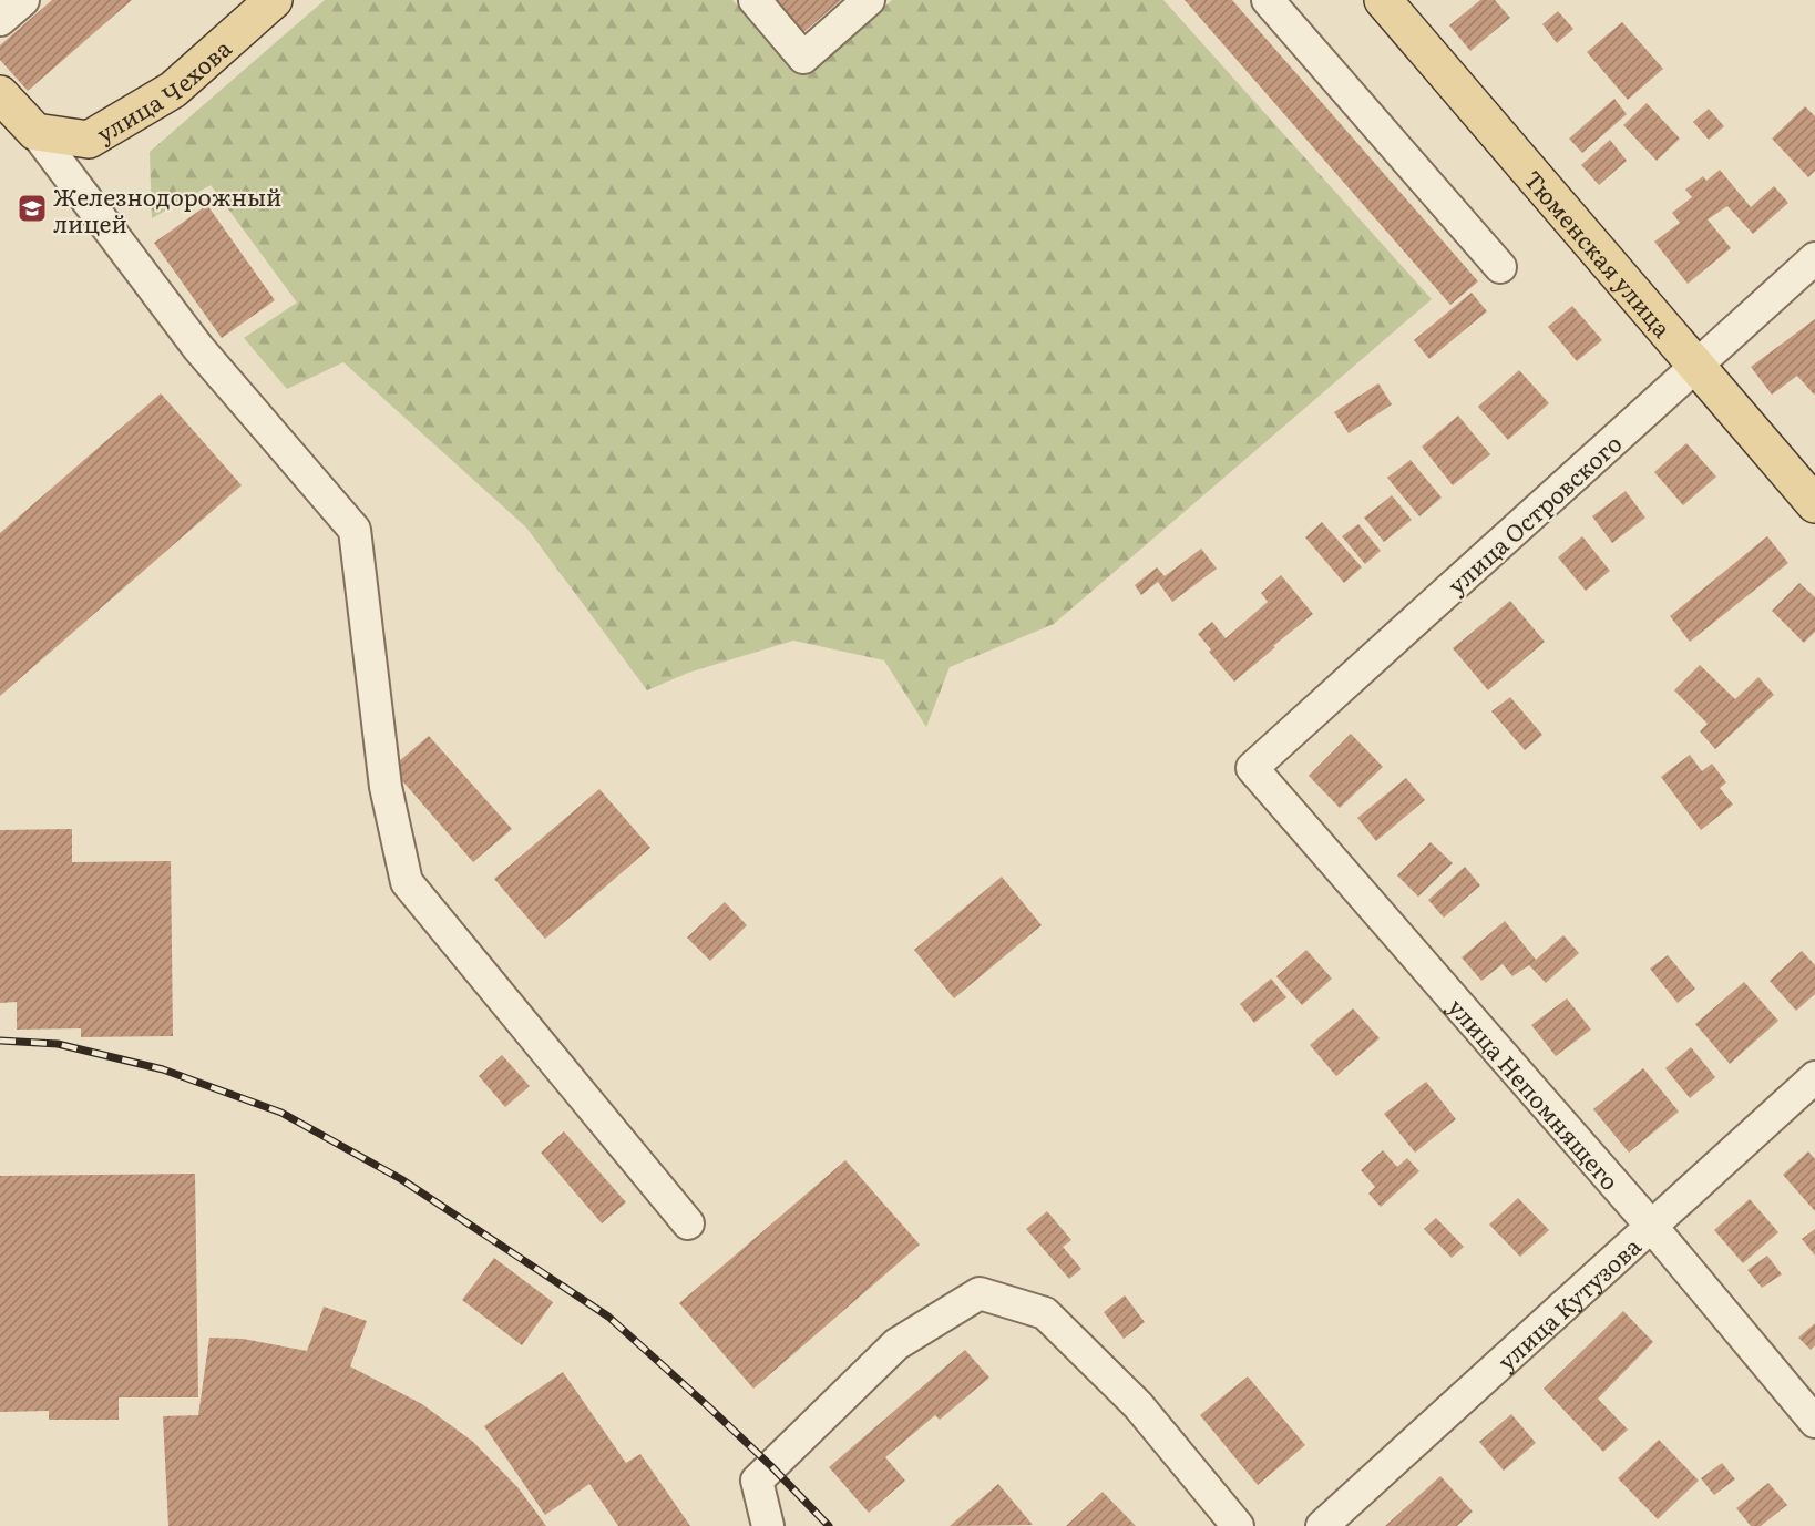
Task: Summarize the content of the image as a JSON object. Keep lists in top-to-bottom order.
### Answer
{
  "streets": {
    "main road": ["улица Чехова", "Тюменская улица"],
    "street": ["улица Островского", "улица Непомнящего", "улица Кутузова"]
  },
  "crossings": [
    ["Тюменская улица", "улица Островского"],
    ["улица Островского", "улица Непомнящего"],
    ["улица Непомнящего", "улица Кутузова"]
  ],
  "places": {
    "school or university": ["Железнодорожный лицей"]
  }
}
